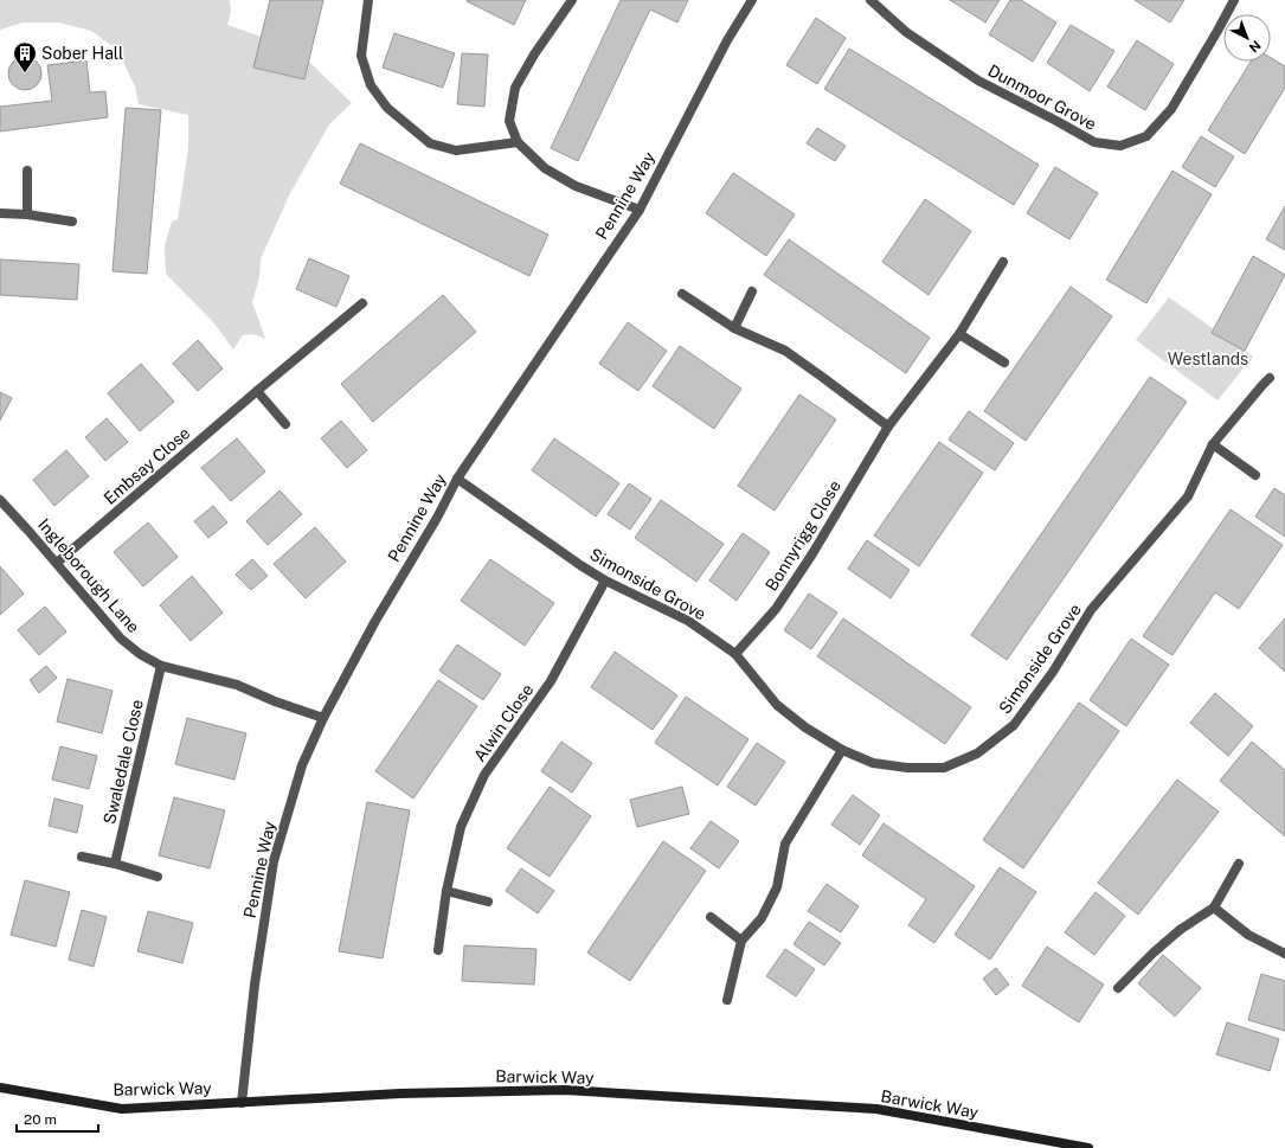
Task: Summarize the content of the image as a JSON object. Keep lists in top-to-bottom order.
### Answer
{
  "streets": {
    "street": [
      "Dunmoor Grove",
      "Pennine Way",
      "Embsay Close",
      "Bonnyrigg Close",
      "Ingleborough Lane",
      "Simonside Grove",
      "Alwin Close",
      "Swaledale Close",
      "Barwick Way"
    ]
  },
  "crossings": [
    ["Pennine Way", "Ingleborough Lane"],
    ["Pennine Way", "Simonside Grove"],
    ["Pennine Way", "Barwick Way"],
    ["Embsay Close", "Ingleborough Lane"],
    ["Bonnyrigg Close", "Simonside Grove"],
    ["Ingleborough Lane", "Swaledale Close"],
    ["Simonside Grove", "Alwin Close"]
  ],
  "parks": ["Westlands"],
  "places": {
    "building": ["Sober Hall"]
  },
  "scale_bar": "20 m",
  "north": "bottom right"
}
